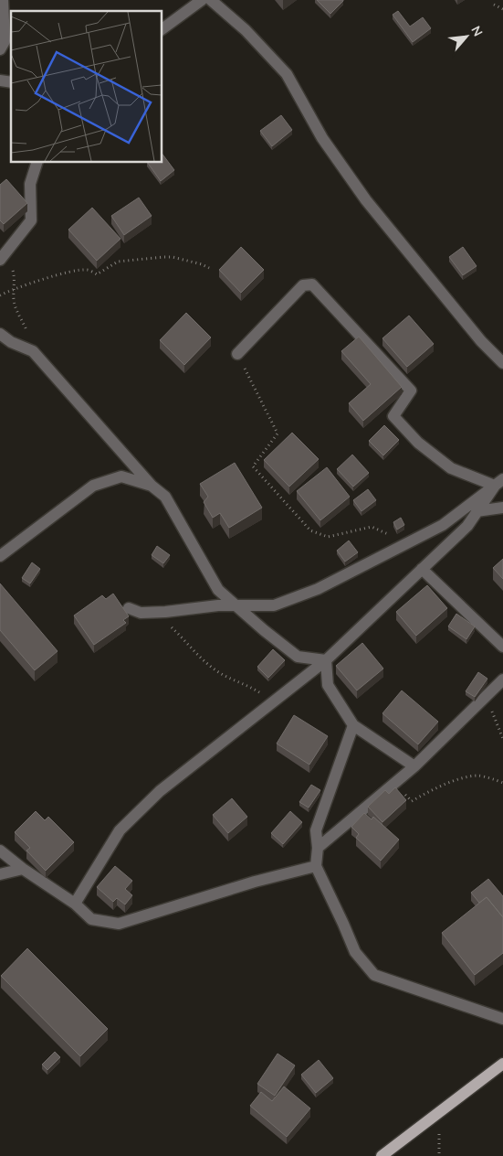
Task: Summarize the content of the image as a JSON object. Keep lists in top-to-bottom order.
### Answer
{
  "north": "top right"
}
